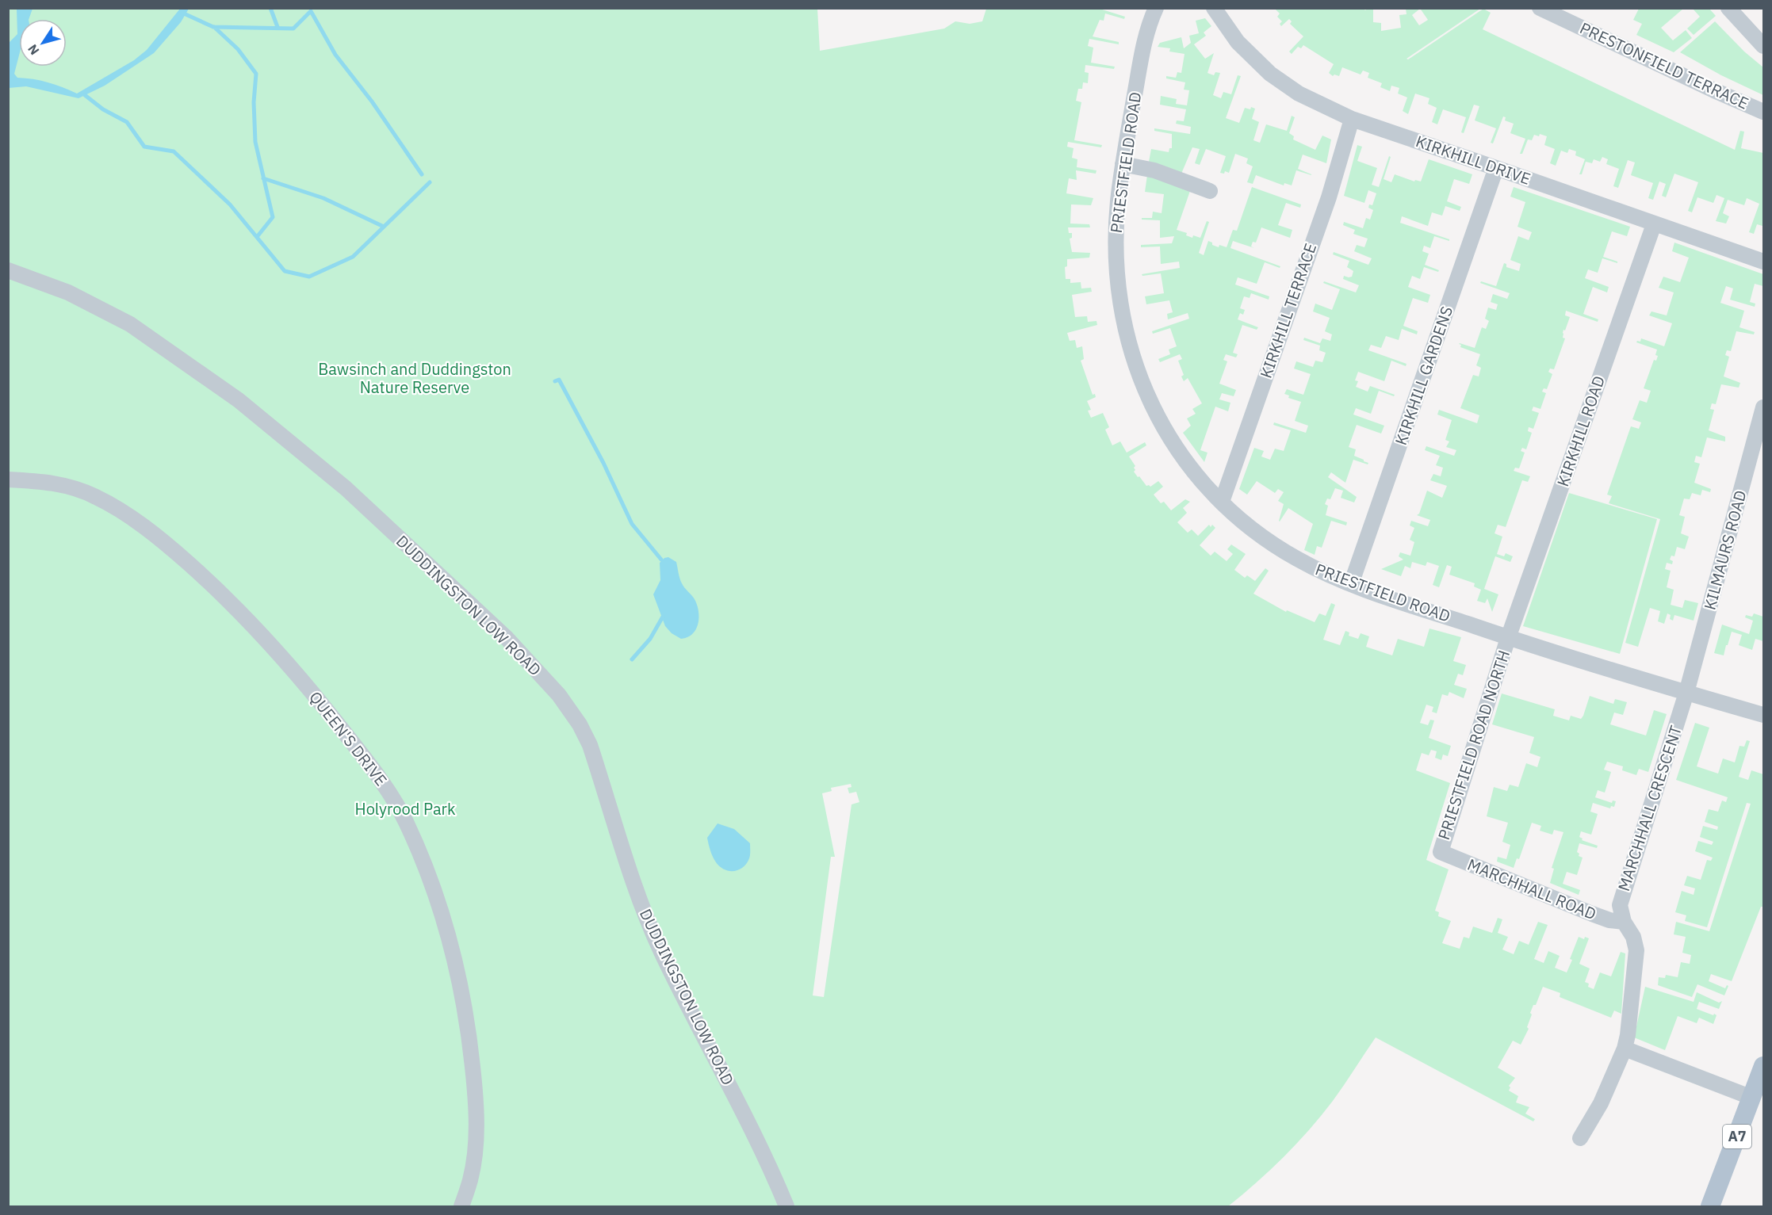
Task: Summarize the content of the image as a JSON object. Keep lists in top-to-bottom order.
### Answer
{
  "streets": {
    "main road": ["A7"],
    "street": [
      "PRESTONFIELD TERRACE",
      "KIRKHILL DRIVE",
      "PRIESTFIELD ROAD",
      "KIRKHILL TERRACE",
      "KIRKHILL GARDENS",
      "KIRKHILL ROAD",
      "KILMAURS ROAD",
      "DUDDINGSTON LOW ROAD",
      "QUEEN'S DRIVE",
      "PRIESTFIELD ROAD NORTH",
      "MARCHHALL CRESCENT",
      "MARCHHALL ROAD"
    ]
  },
  "crossings": [
    ["KIRKHILL DRIVE", "KIRKHILL TERRACE"],
    ["KIRKHILL DRIVE", "KIRKHILL GARDENS"],
    ["KIRKHILL DRIVE", "KIRKHILL ROAD"],
    ["PRIESTFIELD ROAD", "KIRKHILL TERRACE"],
    ["PRIESTFIELD ROAD", "KIRKHILL GARDENS"],
    ["PRIESTFIELD ROAD", "KIRKHILL ROAD"],
    ["PRIESTFIELD ROAD", "KILMAURS ROAD"],
    ["PRIESTFIELD ROAD", "PRIESTFIELD ROAD NORTH"],
    ["PRIESTFIELD ROAD", "MARCHHALL CRESCENT"],
    ["KIRKHILL ROAD", "PRIESTFIELD ROAD NORTH"],
    ["KILMAURS ROAD", "MARCHHALL CRESCENT"],
    ["PRIESTFIELD ROAD NORTH", "MARCHHALL ROAD"],
    ["MARCHHALL CRESCENT", "MARCHHALL ROAD"]
  ],
  "parks": ["Bawsinch and Duddingston Nature Reserve", "Holyrood Park"],
  "north": "bottom left"
}
